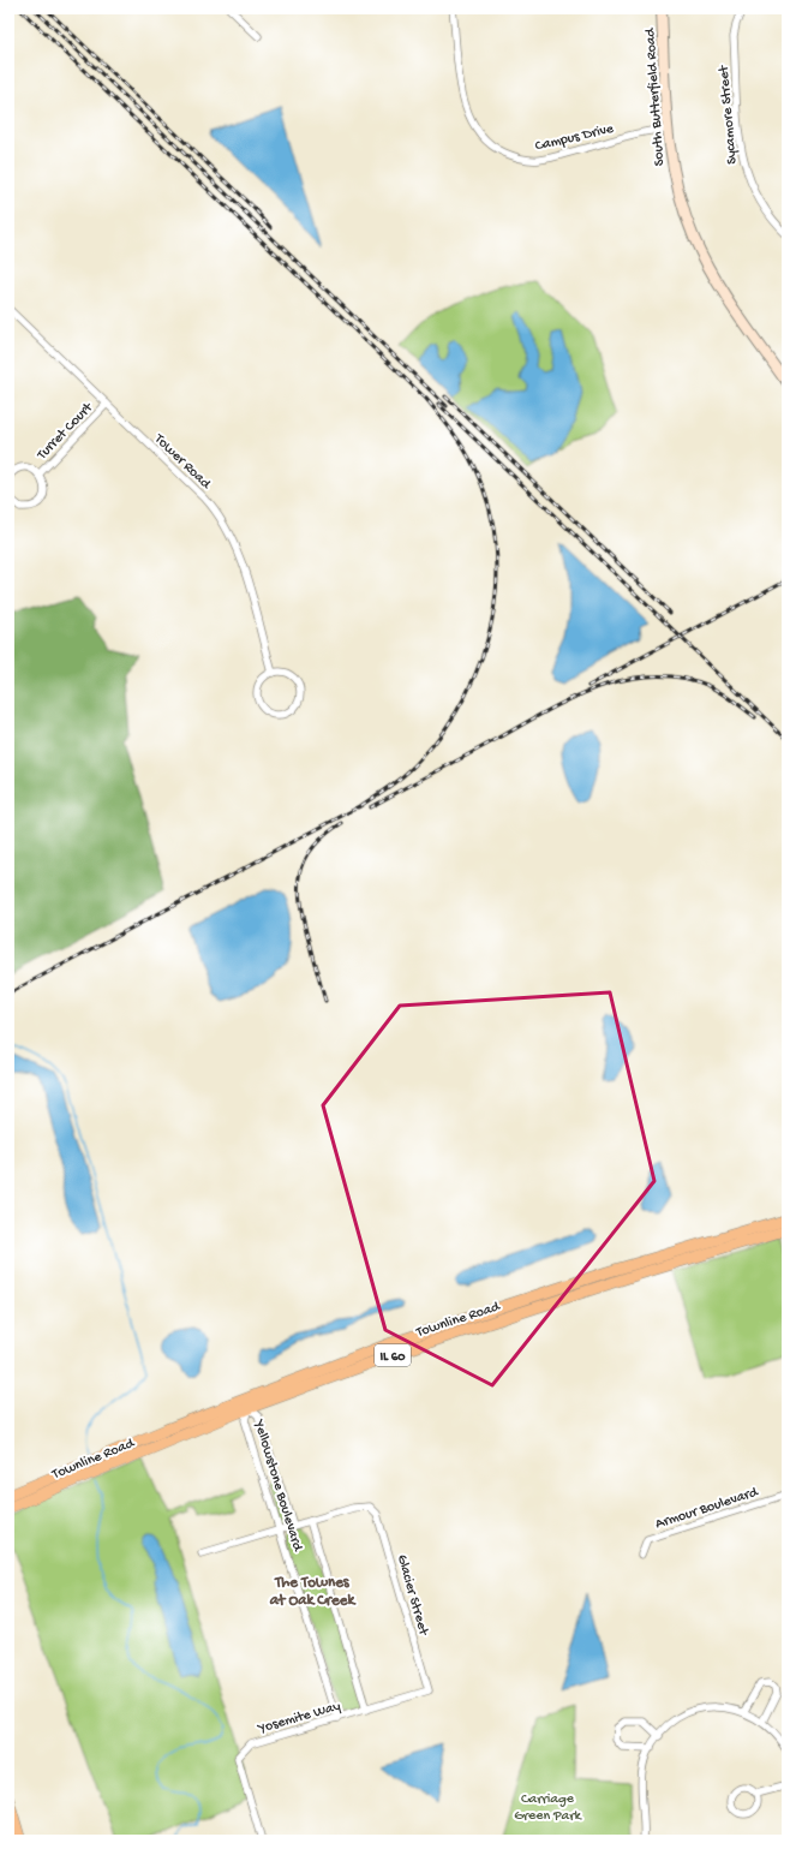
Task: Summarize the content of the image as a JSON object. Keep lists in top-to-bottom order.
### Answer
{
  "streets": {
    "main road": ["South Butterfield Road", "Townline Road", "IL 60"],
    "street": [
      "Sycamore Street",
      "Campus Drive",
      "Turret Court",
      "Tower Road",
      "Yellowstone Boulevard",
      "Armour Boulevard",
      "Glacier Street",
      "Yosemite Way"
    ]
  },
  "crossings": [
    ["South Butterfield Road", "Campus Drive"],
    ["Turret Court", "Tower Road"],
    ["Townline Road", "Yellowstone Boulevard"],
    ["Yellowstone Boulevard", "Glacier Street"],
    ["Yellowstone Boulevard", "Yosemite Way"],
    ["Glacier Street", "Yosemite Way"]
  ],
  "districts": ["The Townes at Oak Creek"],
  "parks": ["Carriage Green Park"]
}
